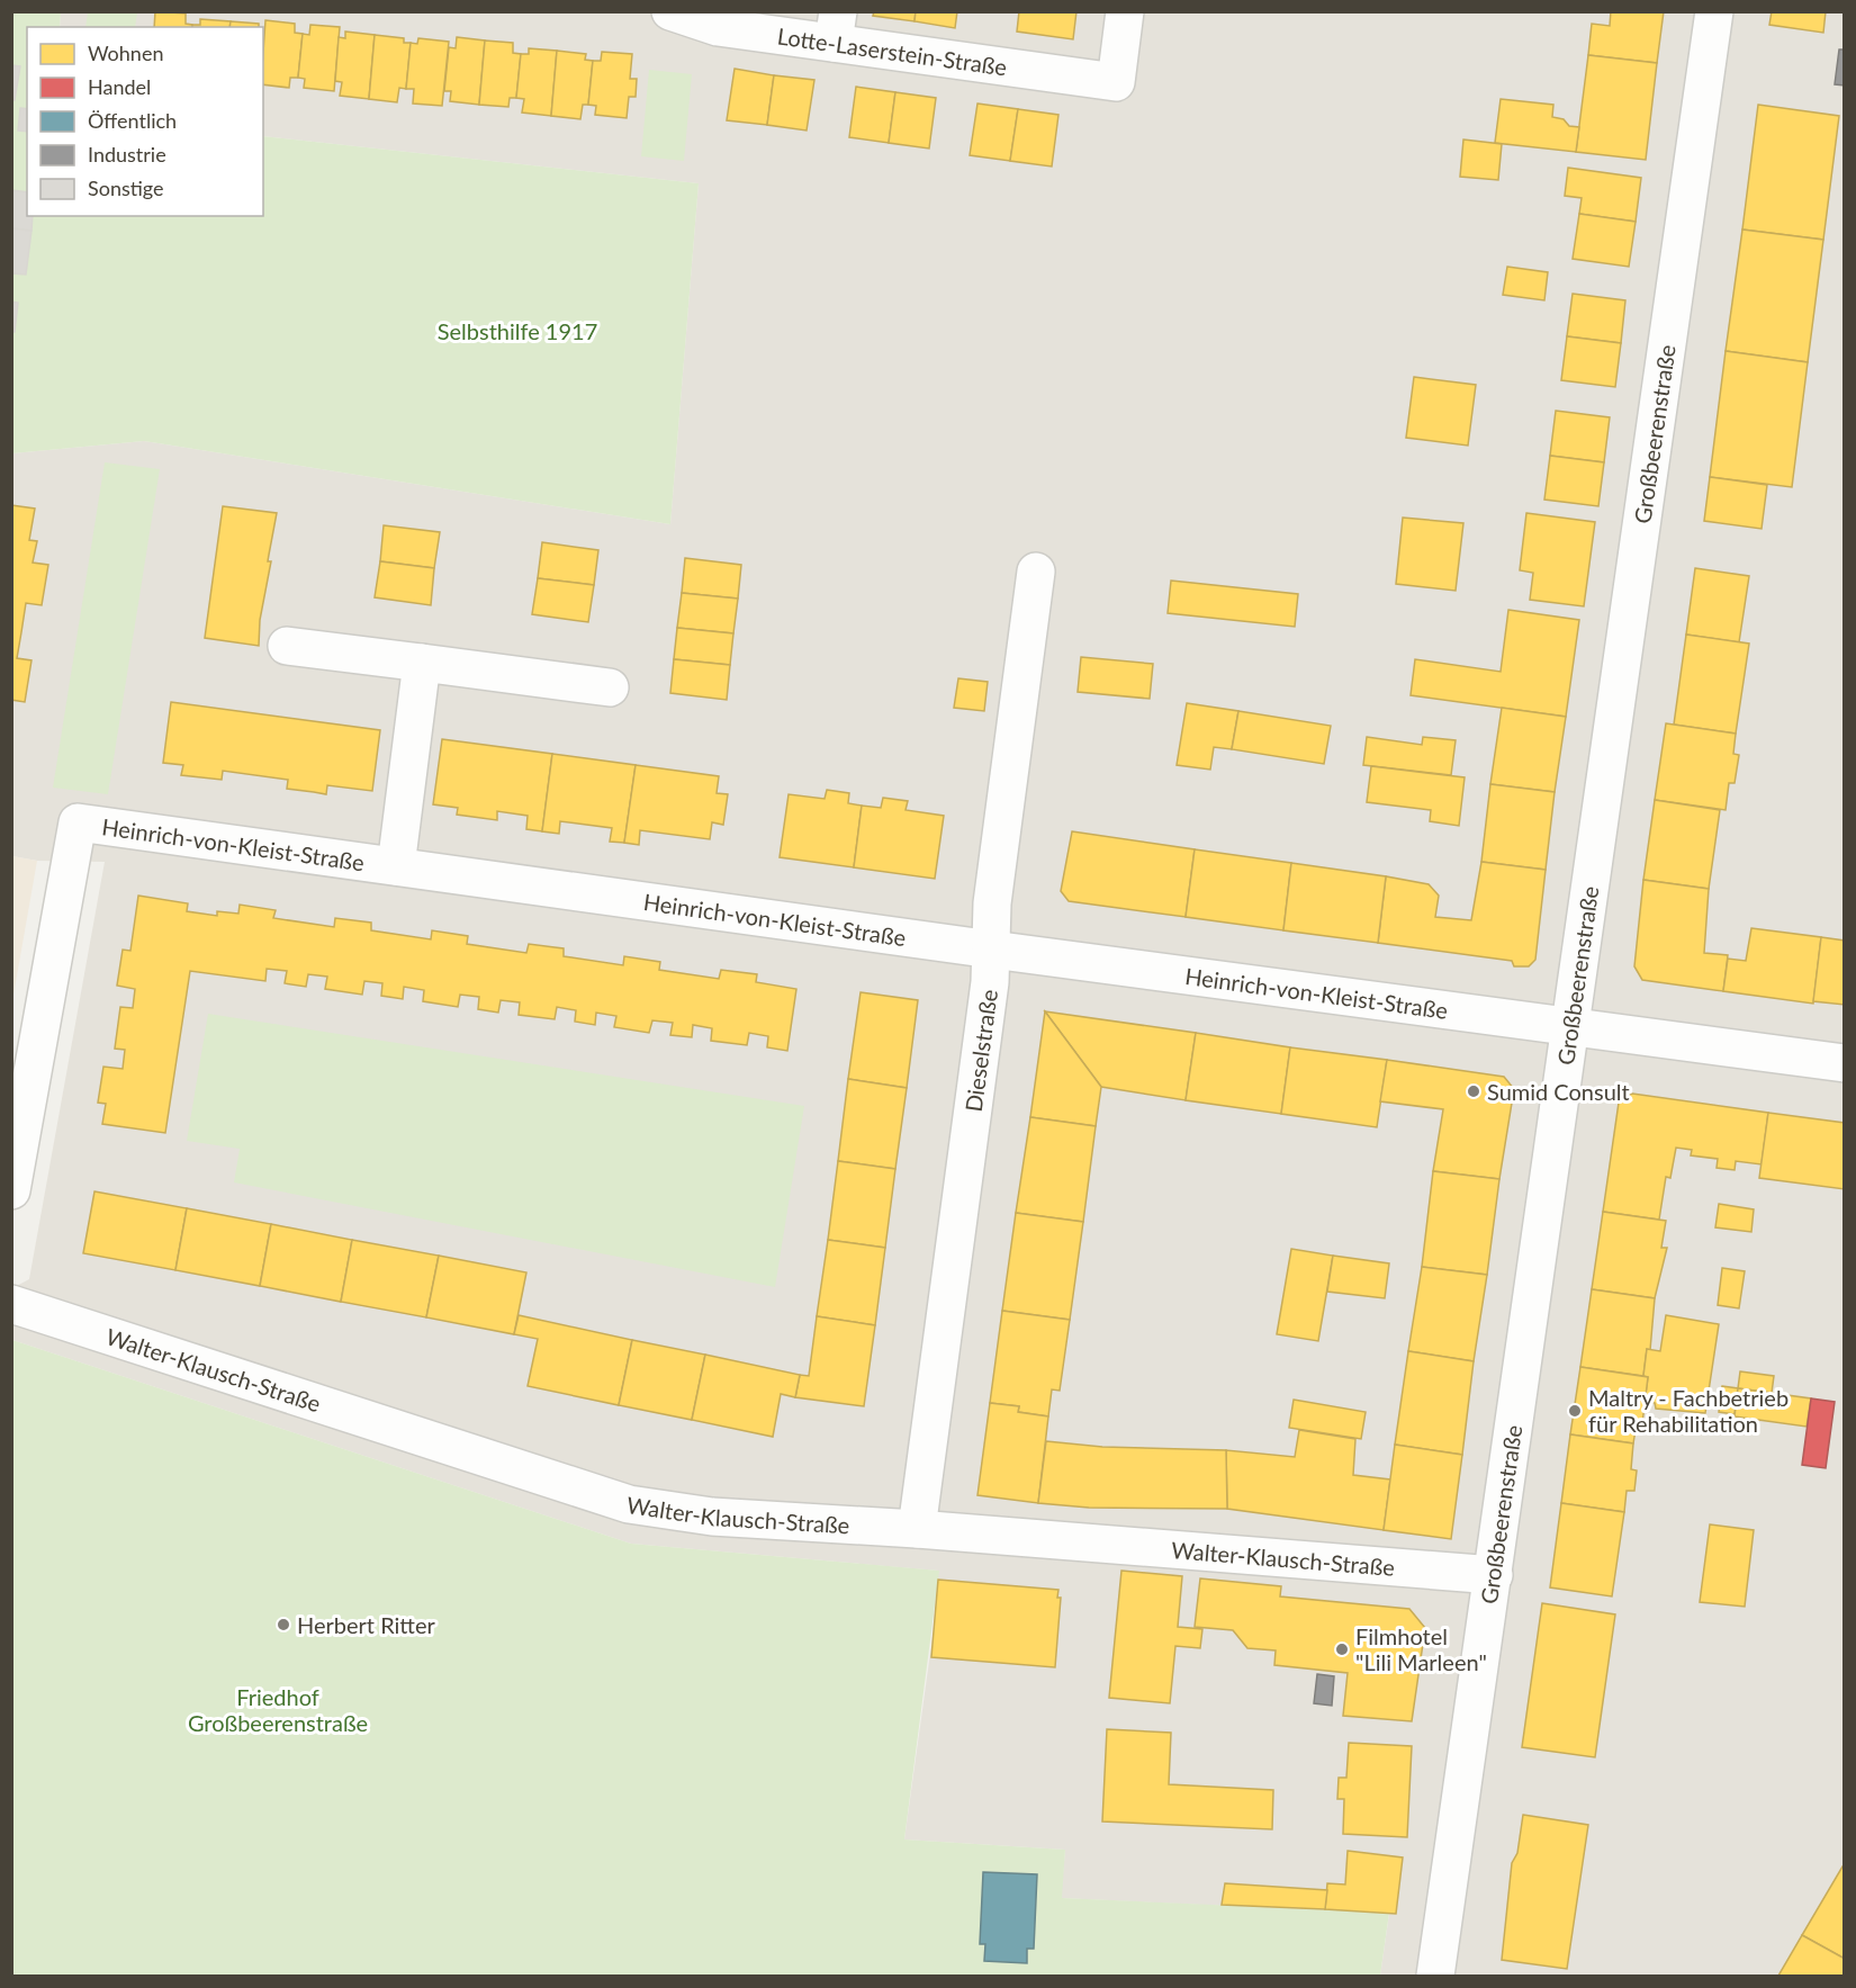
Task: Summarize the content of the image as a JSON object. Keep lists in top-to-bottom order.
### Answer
{
  "streets": {
    "street": [
      "Lotte-Laserstein-Straße",
      "Großbeerenstraße",
      "Heinrich-von-Kleist-Straße",
      "Dieselstraße",
      "Walter-Klausch-Straße"
    ]
  },
  "crossings": [
    ["Großbeerenstraße", "Heinrich-von-Kleist-Straße"],
    ["Großbeerenstraße", "Walter-Klausch-Straße"],
    ["Heinrich-von-Kleist-Straße", "Dieselstraße"],
    ["Dieselstraße", "Walter-Klausch-Straße"]
  ],
  "parks": ["Selbsthilfe 1917", "Friedhof Großbeerenstraße"],
  "places": [
    "Sumid Consult",
    "Maltry - Fachbetrieb für Rehabilitation",
    "Herbert Ritter",
    "Filmhotel \"Lili Marleen\""
  ],
  "legend": [
    "Wohnen",
    "Handel",
    "Öffentlich",
    "Industrie",
    "Sonstige"
  ]
}
